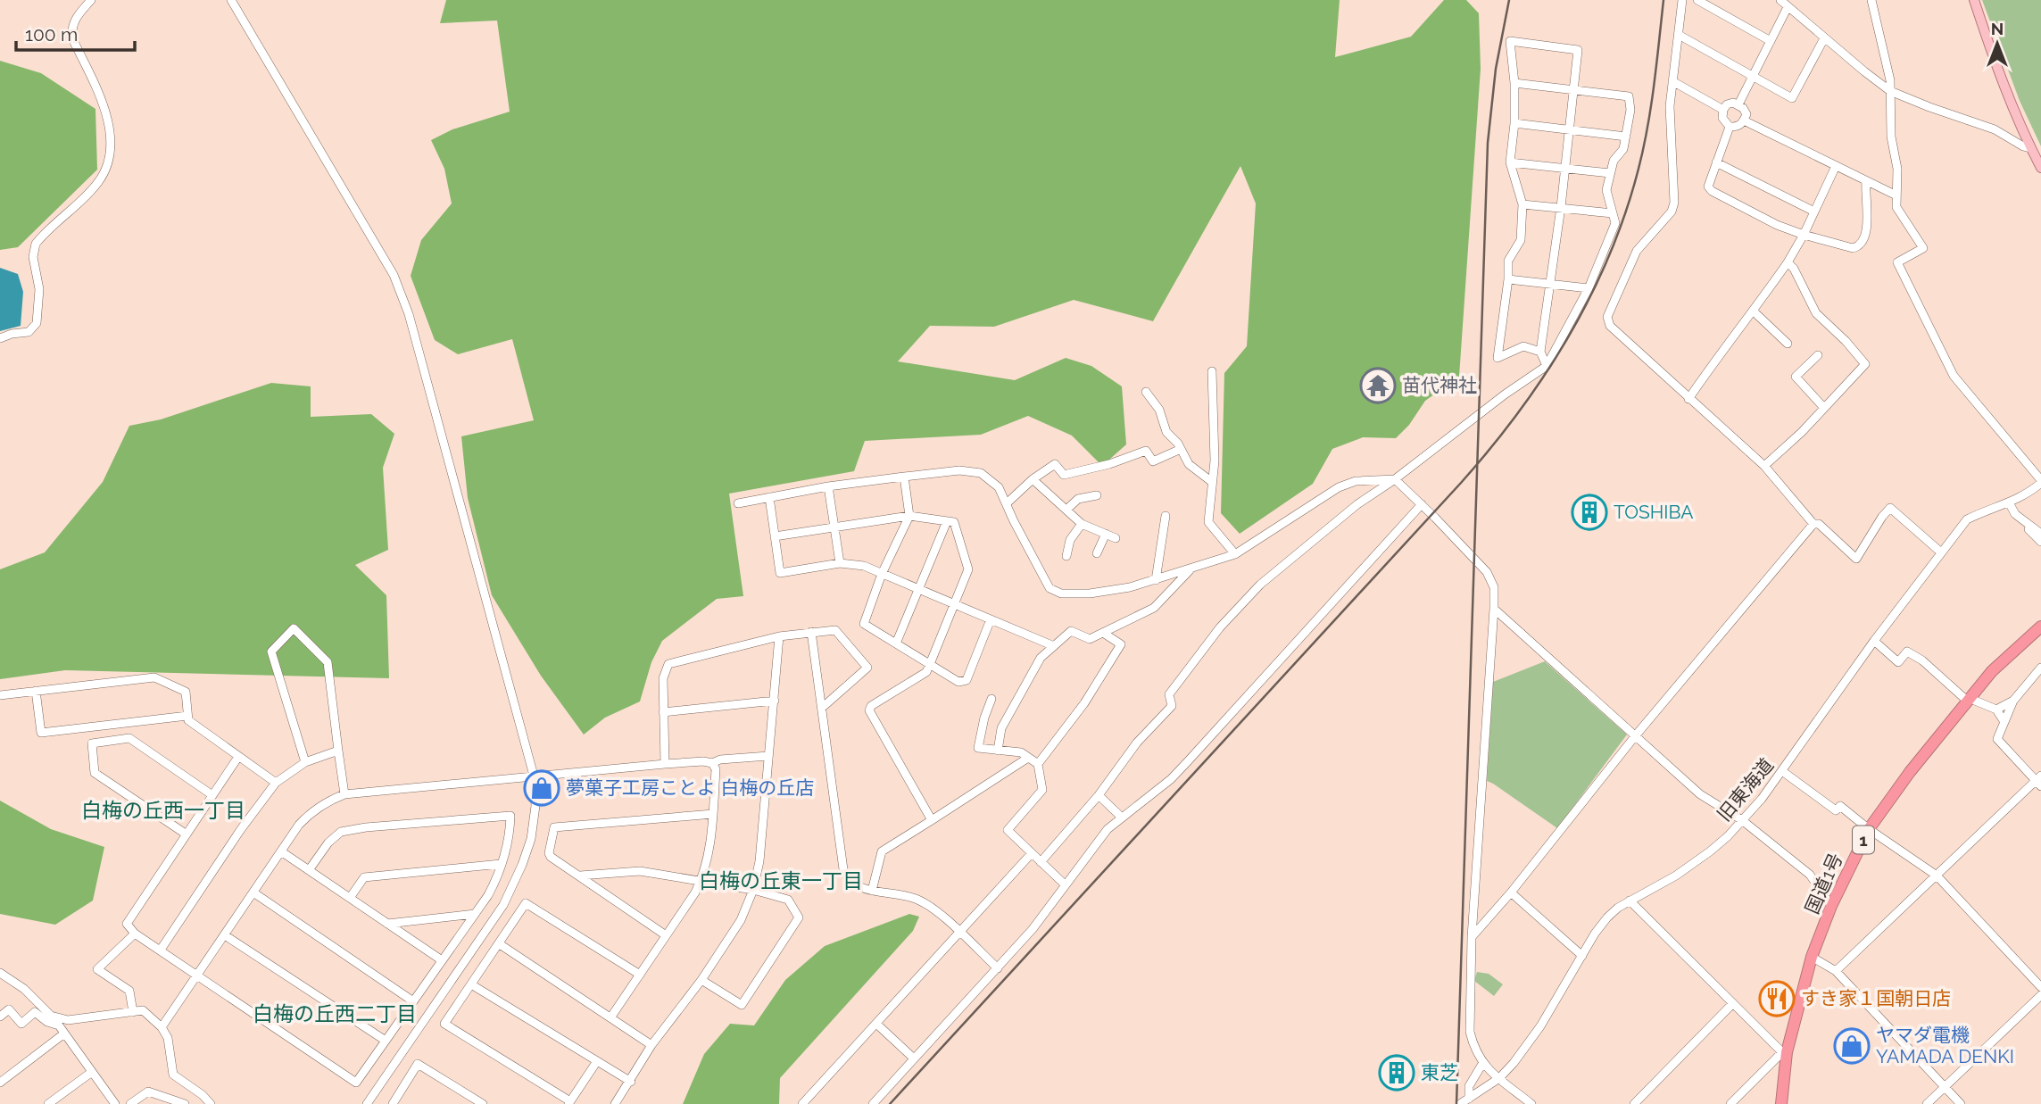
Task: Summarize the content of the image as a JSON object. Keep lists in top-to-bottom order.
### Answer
{
  "streets": {
    "highway": ["1", "国道1号"],
    "street": ["旧東海道"]
  },
  "districts": ["白梅の丘西一丁目", "白梅の丘東一丁目", "白梅の丘西二丁目"],
  "places": {
    "temple": ["苗代神社"],
    "building": ["TOSHIBA", "東芝"],
    "shop": ["夢菓子工房ことよ 白梅の丘店", "ヤマダ電機 YAMADA DENKI"],
    "restaurant": ["すき家１国朝日店"]
  },
  "scale_bar": "100 m",
  "north": "top"
}
